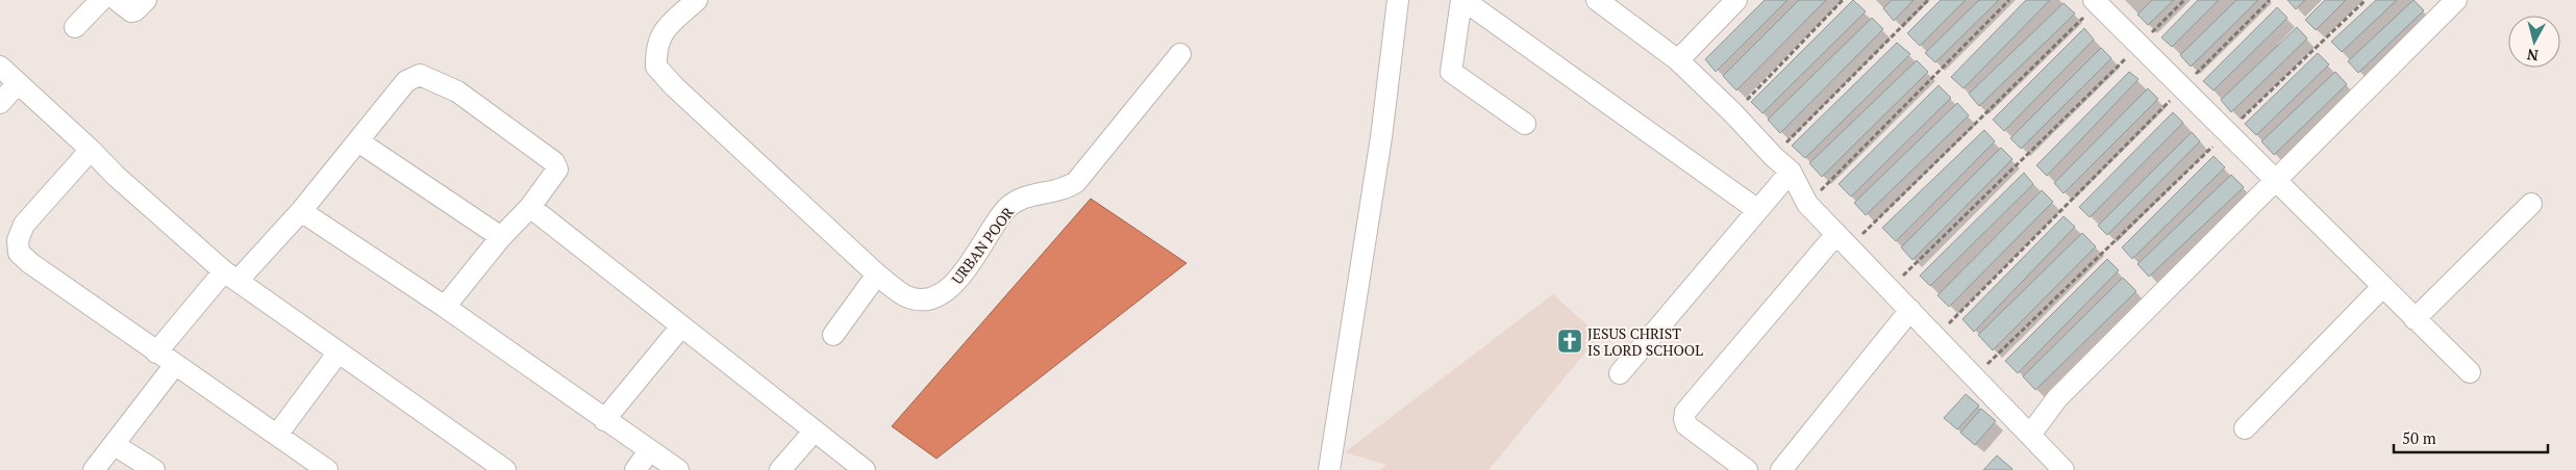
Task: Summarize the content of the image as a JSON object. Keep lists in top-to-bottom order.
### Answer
{
  "streets": {
    "street": ["URBAN POOR"]
  },
  "places": {
    "church": ["JESUS CHRIST IS LORD SCHOOL"]
  },
  "scale_bar": "50 m",
  "north": "bottom"
}
